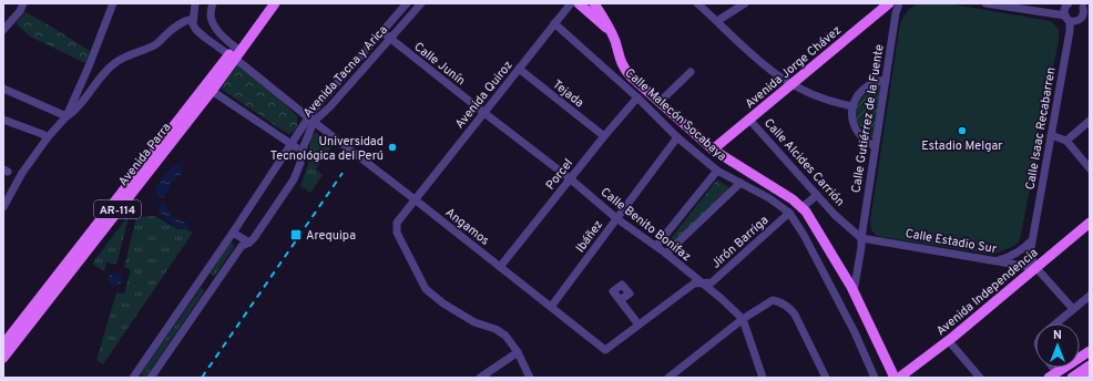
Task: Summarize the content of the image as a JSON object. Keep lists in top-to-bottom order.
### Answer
{
  "streets": {
    "main road": [
      "Avenida Jorge Chávez",
      "Avenida Parra",
      "AR-114",
      "Avenida Independencia"
    ],
    "street": [
      "Calle Junín",
      "Avenida Tacna y Arica",
      "Tejada",
      "Avenida Quiroz",
      "Calle Malecón Socabaya",
      "Calle Gutiérrez de la Fuente",
      "Calle Isaac Recabarren",
      "Calle Alcides Carrión",
      "Porcel",
      "Calle Benito Bonifaz",
      "Angamos",
      "Ibáñez",
      "Calle Estadio Sur",
      "Jirón Barriga"
    ]
  },
  "crossings": [
    ["Calle Junín", "Avenida Tacna y Arica"],
    ["Calle Junín", "Avenida Quiroz"],
    ["Calle Junín", "Calle Benito Bonifaz"],
    ["Avenida Jorge Chávez", "Calle Alcides Carrión"],
    ["Avenida Tacna y Arica", "Angamos"],
    ["Tejada", "Avenida Quiroz"],
    ["Tejada", "Porcel"],
    ["Avenida Quiroz", "Calle Malecón Socabaya"],
    ["Avenida Quiroz", "Calle Benito Bonifaz"],
    ["Avenida Quiroz", "Angamos"],
    ["Calle Malecón Socabaya", "Porcel"],
    ["Calle Malecón Socabaya", "Ibáñez"],
    ["Calle Malecón Socabaya", "Jirón Barriga"],
    ["Calle Gutiérrez de la Fuente", "Calle Alcides Carrión"],
    ["Calle Gutiérrez de la Fuente", "Calle Estadio Sur"],
    ["Calle Isaac Recabarren", "Calle Estadio Sur"],
    ["Calle Isaac Recabarren", "Avenida Independencia"],
    ["Avenida Parra", "AR-114"],
    ["Calle Alcides Carrión", "Calle Estadio Sur"],
    ["Porcel", "Calle Benito Bonifaz"],
    ["Porcel", "Angamos"],
    ["Calle Benito Bonifaz", "Ibáñez"],
    ["Calle Benito Bonifaz", "Jirón Barriga"],
    ["Angamos", "Ibáñez"],
    ["Angamos", "Jirón Barriga"],
    ["Calle Estadio Sur", "Avenida Independencia"]
  ],
  "places": {
    "other": ["Estadio Melgar", "Universidad Tecnológica del Perú"],
    "transit": ["Arequipa"]
  },
  "north": "top"
}
